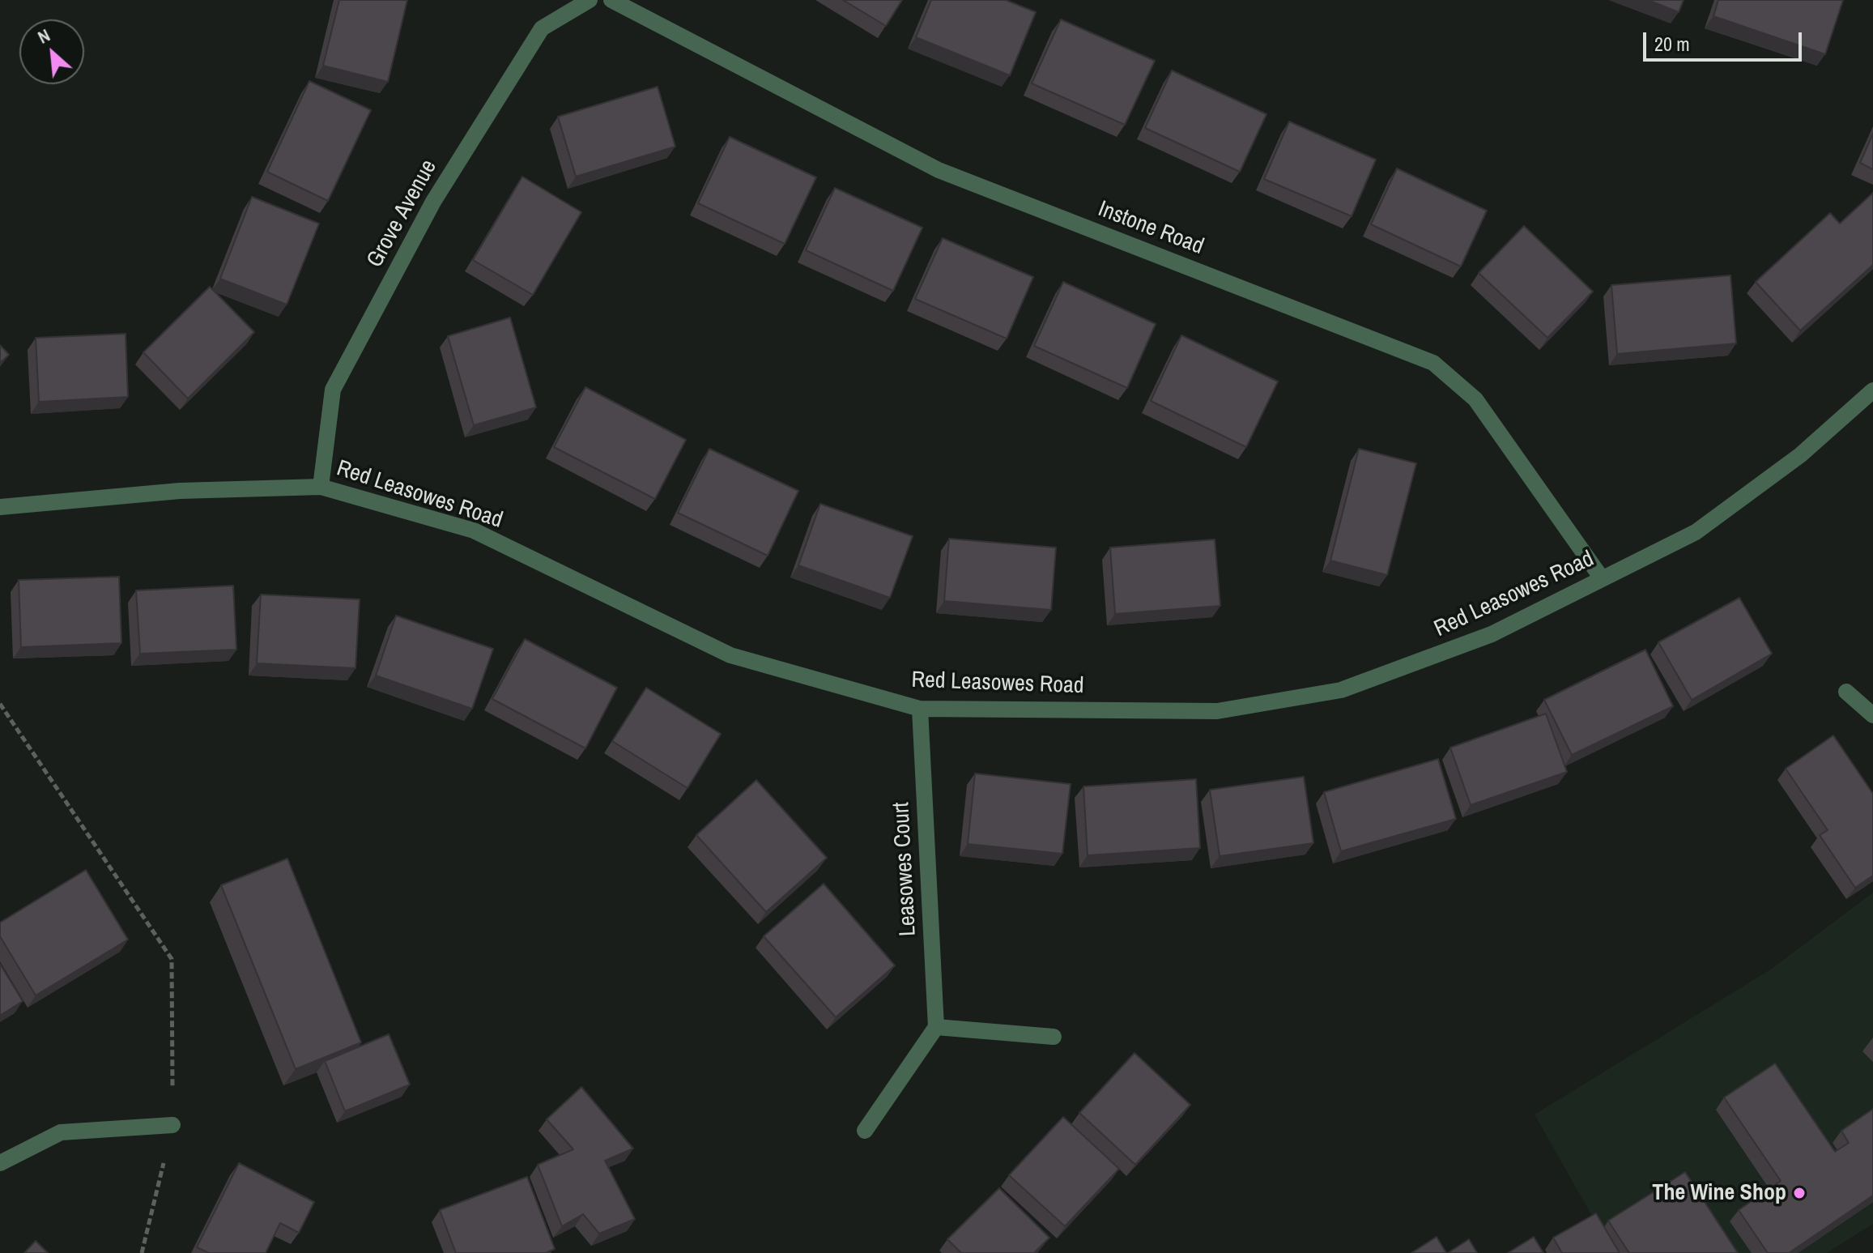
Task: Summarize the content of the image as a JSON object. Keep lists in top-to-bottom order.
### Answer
{
  "streets": {
    "street": [
      "Grove Avenue",
      "Instone Road",
      "Red Leasowes Road",
      "Leasowes Court"
    ]
  },
  "crossings": [
    ["Grove Avenue", "Red Leasowes Road"],
    ["Instone Road", "Red Leasowes Road"],
    ["Red Leasowes Road", "Leasowes Court"]
  ],
  "places": ["The Wine Shop"],
  "scale_bar": "20 m",
  "north": "top left"
}
